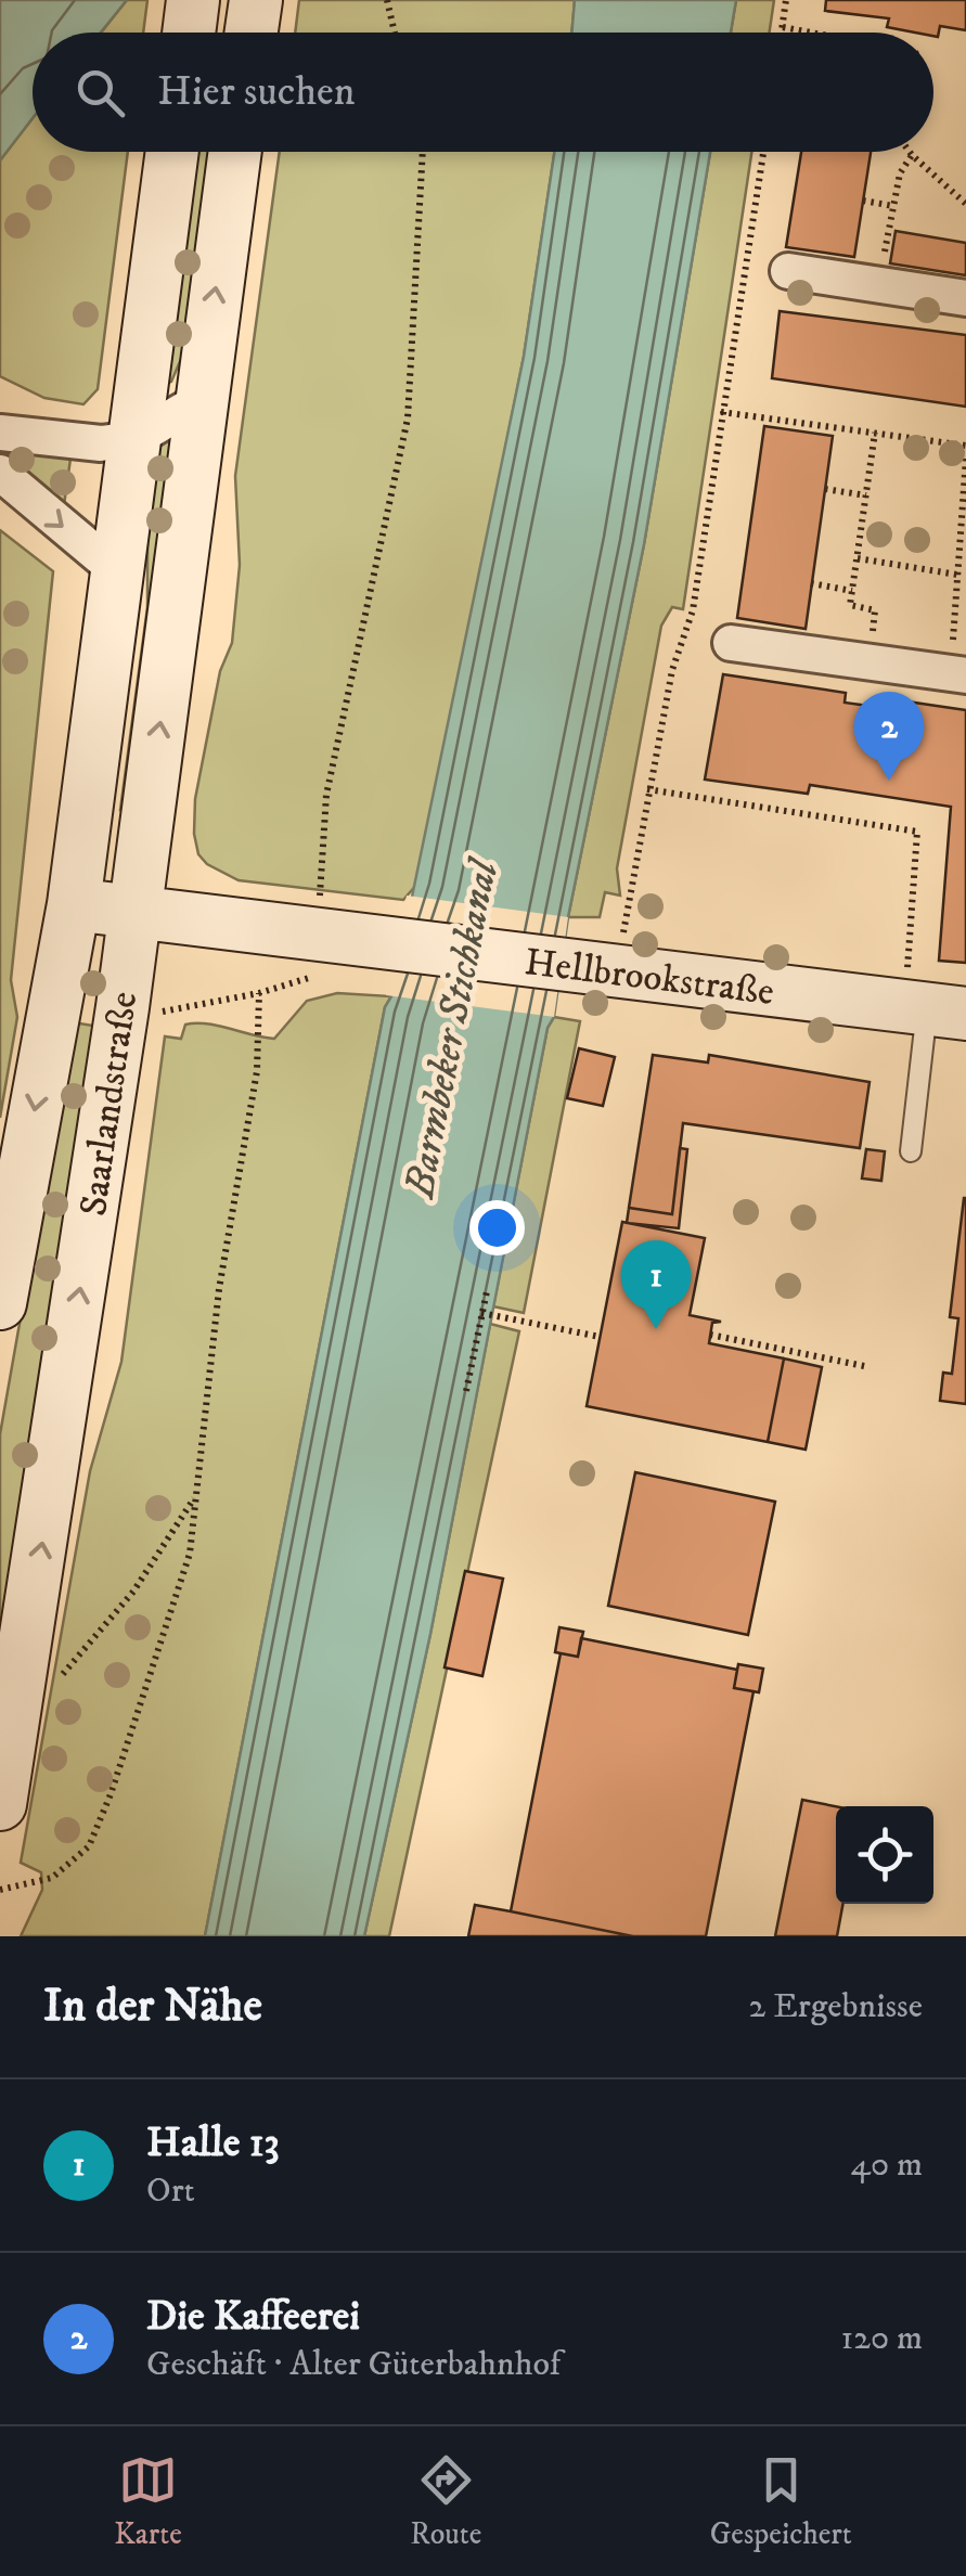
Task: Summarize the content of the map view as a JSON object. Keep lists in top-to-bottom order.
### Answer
{
  "streets": {
    "main road": ["Hellbrookstraße", "Saarlandstraße"]
  },
  "crossings": [
    ["Hellbrookstraße", "Saarlandstraße"]
  ],
  "water": ["Barmbeker Stichkanal"],
  "page": {
    "search": "Hier suchen",
    "pins": ["2", "1"],
    "heading": ["In der Nähe", "2 Ergebnisse"],
    "list": [
      {
        "mark": "1",
        "name": "Halle 13",
        "note": "Ort",
        "value": "40 m"
      },
      {
        "mark": "2",
        "name": "Die Kaffeerei",
        "note": "Geschäft · Alter Güterbahnhof",
        "value": "120 m"
      }
    ],
    "nav": ["Karte", "Route", "Gespeichert"]
  }
}
